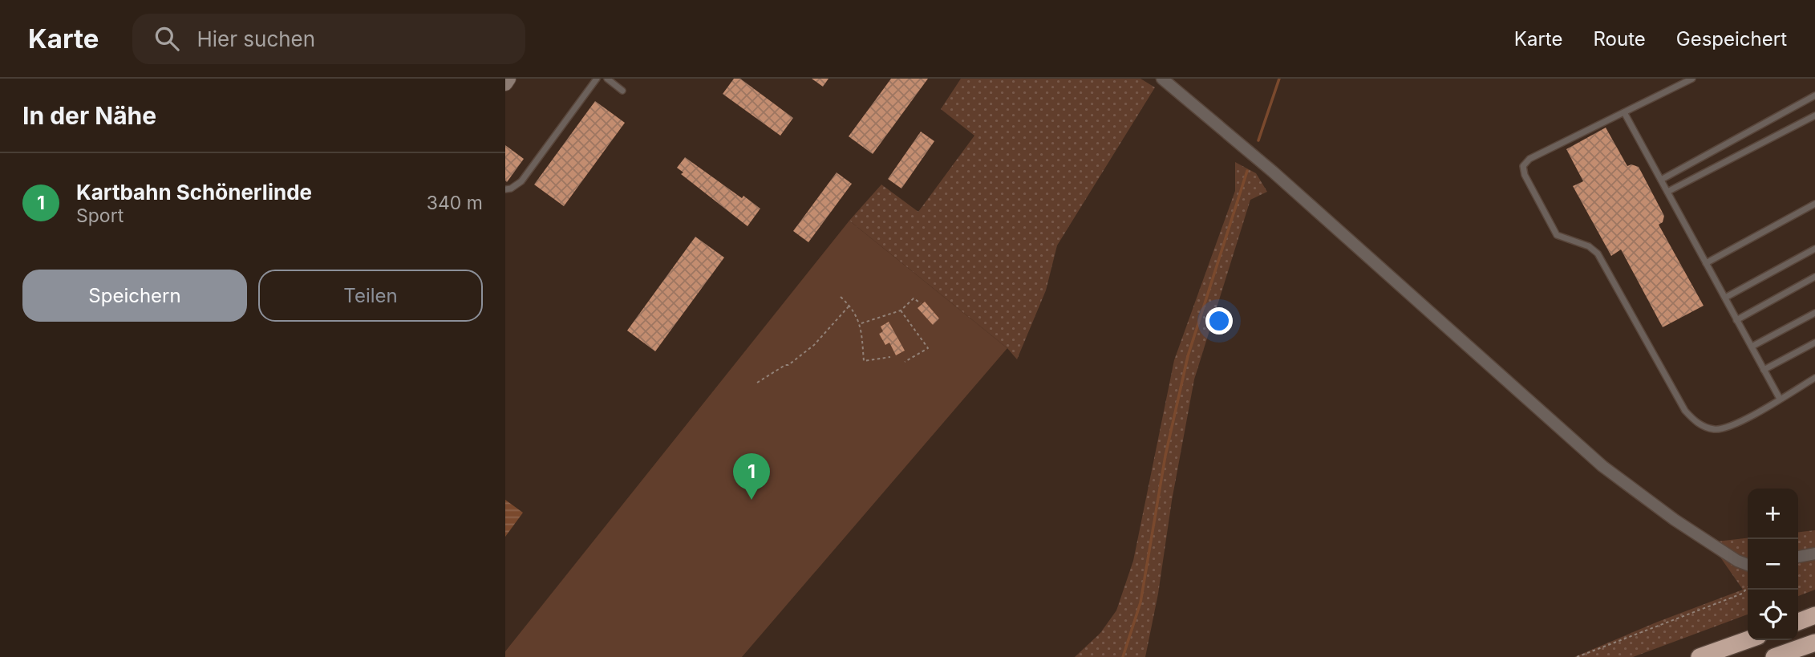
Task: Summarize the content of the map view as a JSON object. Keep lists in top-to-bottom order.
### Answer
{
  "page": {
    "header": "Karte",
    "search": "Hier suchen",
    "nav": ["Karte", "Route", "Gespeichert"],
    "heading": "In der Nähe",
    "list": [
      {
        "mark": "1",
        "name": "Kartbahn Schönerlinde",
        "note": "Sport",
        "value": "340 m"
      }
    ],
    "buttons": ["Speichern", "Teilen"],
    "pins": "1",
    "map_buttons": ["+", "−"]
  }
}
